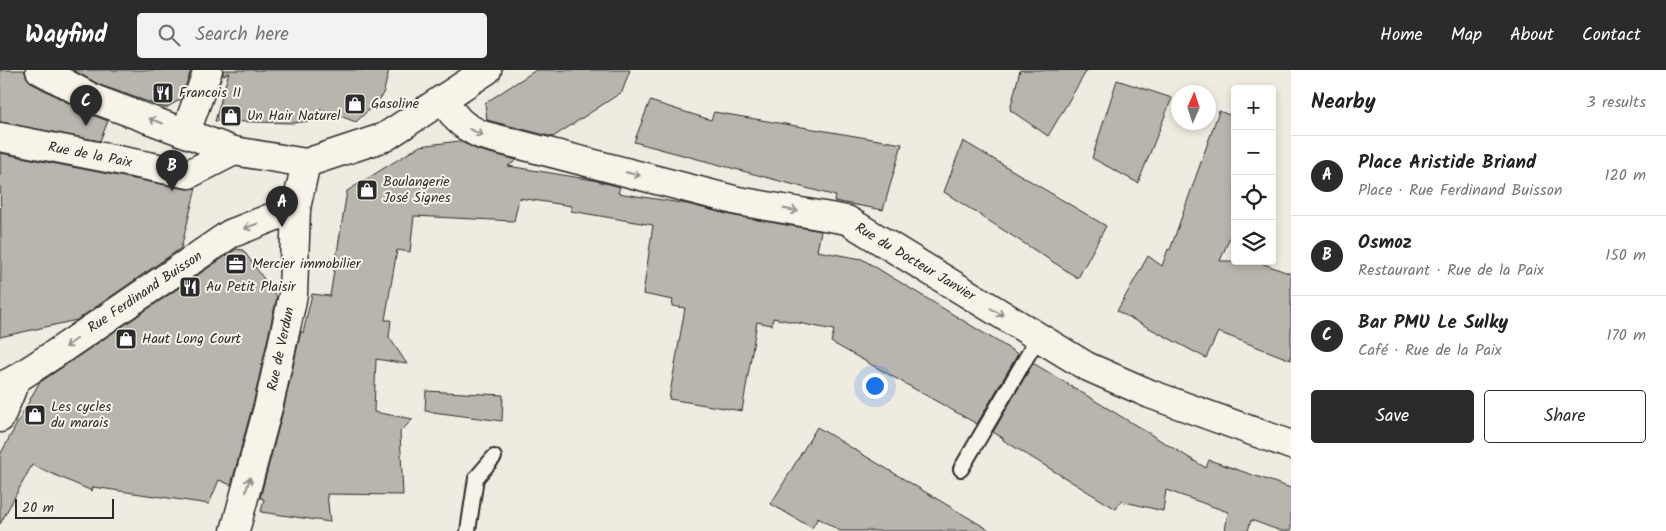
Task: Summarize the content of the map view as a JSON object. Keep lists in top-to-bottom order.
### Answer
{
  "streets": {
    "street": [
      "Rue de la Paix",
      "Rue du Docteur Janvier",
      "Rue Ferdinand Buisson",
      "Rue de Verdun"
    ]
  },
  "crossings": [
    ["Rue Ferdinand Buisson", "Rue de Verdun"]
  ],
  "one_way": ["Rue du Docteur Janvier", "Rue Ferdinand Buisson", "Rue de Verdun"],
  "places": {
    "restaurant": ["Francois II", "Au Petit Plaisir"],
    "shop": [
      "Gasoline",
      "Un Hair Naturel",
      "Boulangerie José Signes",
      "Haut Long Court",
      "Les cycles du marais"
    ],
    "office": ["Mercier immobilier"]
  },
  "scale_bar": "20 m",
  "north": "top",
  "page": {
    "header": "Wayfind",
    "search": "Search here",
    "nav": [
      "Home",
      "Map",
      "About",
      "Contact"
    ],
    "heading": ["Nearby", "3 results"],
    "map_buttons": ["+", "−"],
    "pins": ["C", "B", "A"],
    "list": [
      {
        "mark": "A",
        "name": "Place Aristide Briand",
        "note": "Place · Rue Ferdinand Buisson",
        "value": "120 m"
      },
      {
        "mark": "B",
        "name": "Osmoz",
        "note": "Restaurant · Rue de la Paix",
        "value": "150 m"
      },
      {
        "mark": "C",
        "name": "Bar PMU Le Sulky",
        "note": "Café · Rue de la Paix",
        "value": "170 m"
      }
    ],
    "buttons": ["Save", "Share"],
    "scale": "20 m"
  }
}
